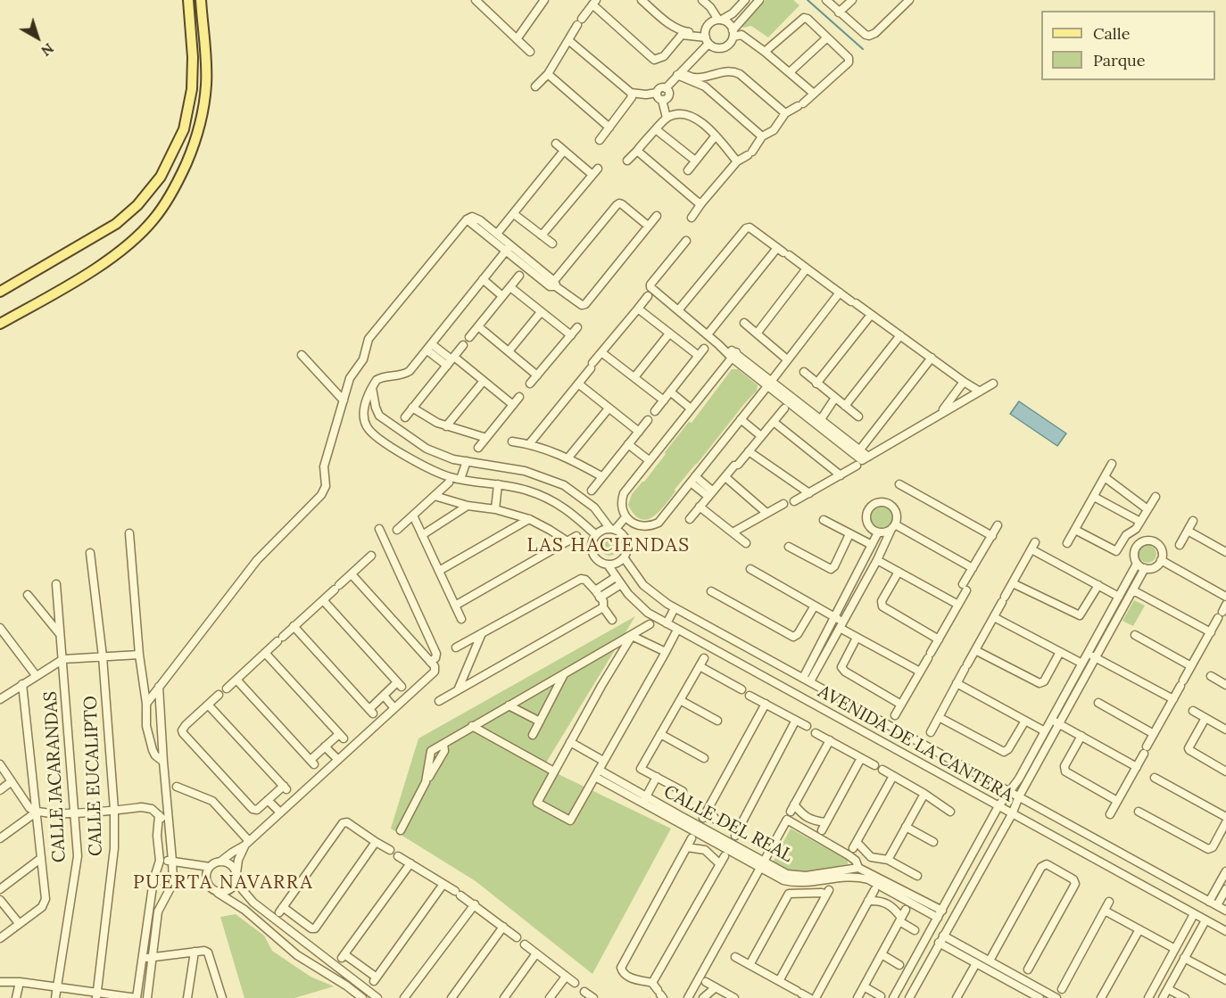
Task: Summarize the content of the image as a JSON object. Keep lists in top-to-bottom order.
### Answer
{
  "streets": {
    "street": [
      "AVENIDA DE LA CANTERA",
      "CALLE EUCALIPTO",
      "CALLE JACARANDAS",
      "CALLE DEL REAL"
    ]
  },
  "districts": ["LAS HACIENDAS", "PUERTA NAVARRA"],
  "legend": ["Calle", "Parque"],
  "north": "bottom right"
}
